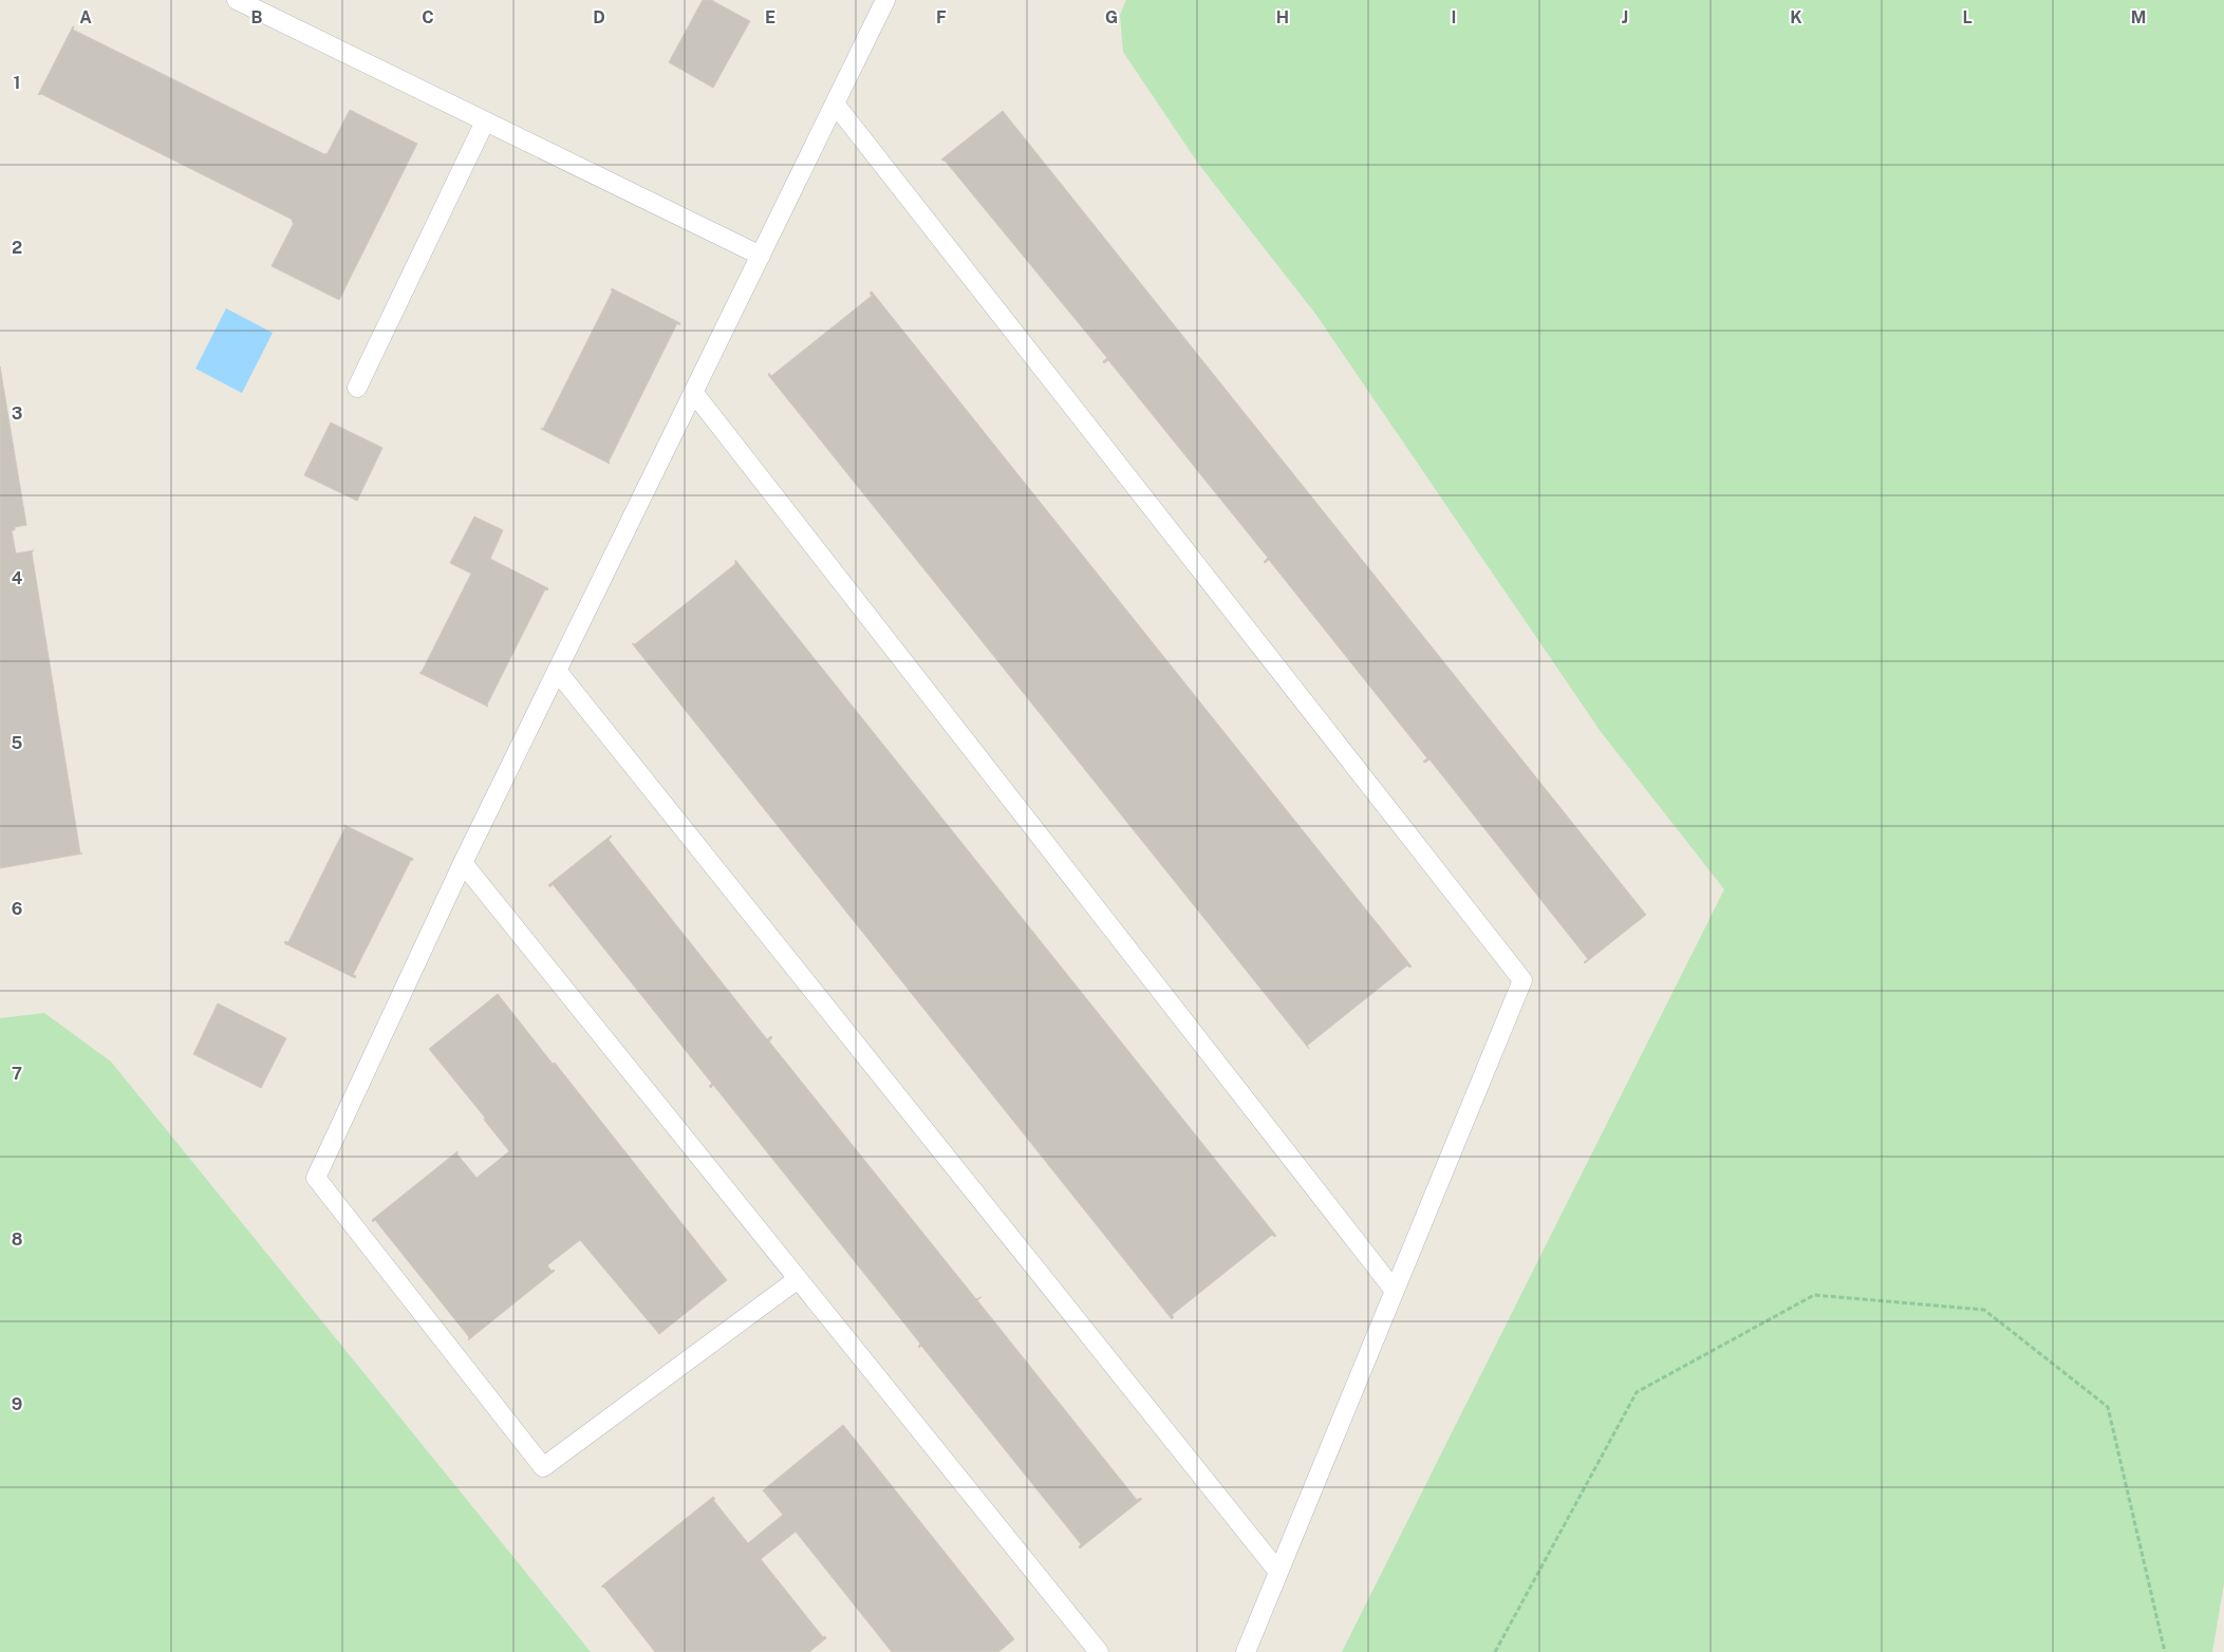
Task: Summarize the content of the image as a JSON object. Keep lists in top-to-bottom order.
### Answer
{
  "grid": {
    "columns": [
      "A",
      "B",
      "C",
      "D",
      "E",
      "F",
      "G",
      "H",
      "I",
      "J",
      "K",
      "L",
      "M"
    ],
    "rows": [
      "1",
      "2",
      "3",
      "4",
      "5",
      "6",
      "7",
      "8",
      "9"
    ]
  }
}
